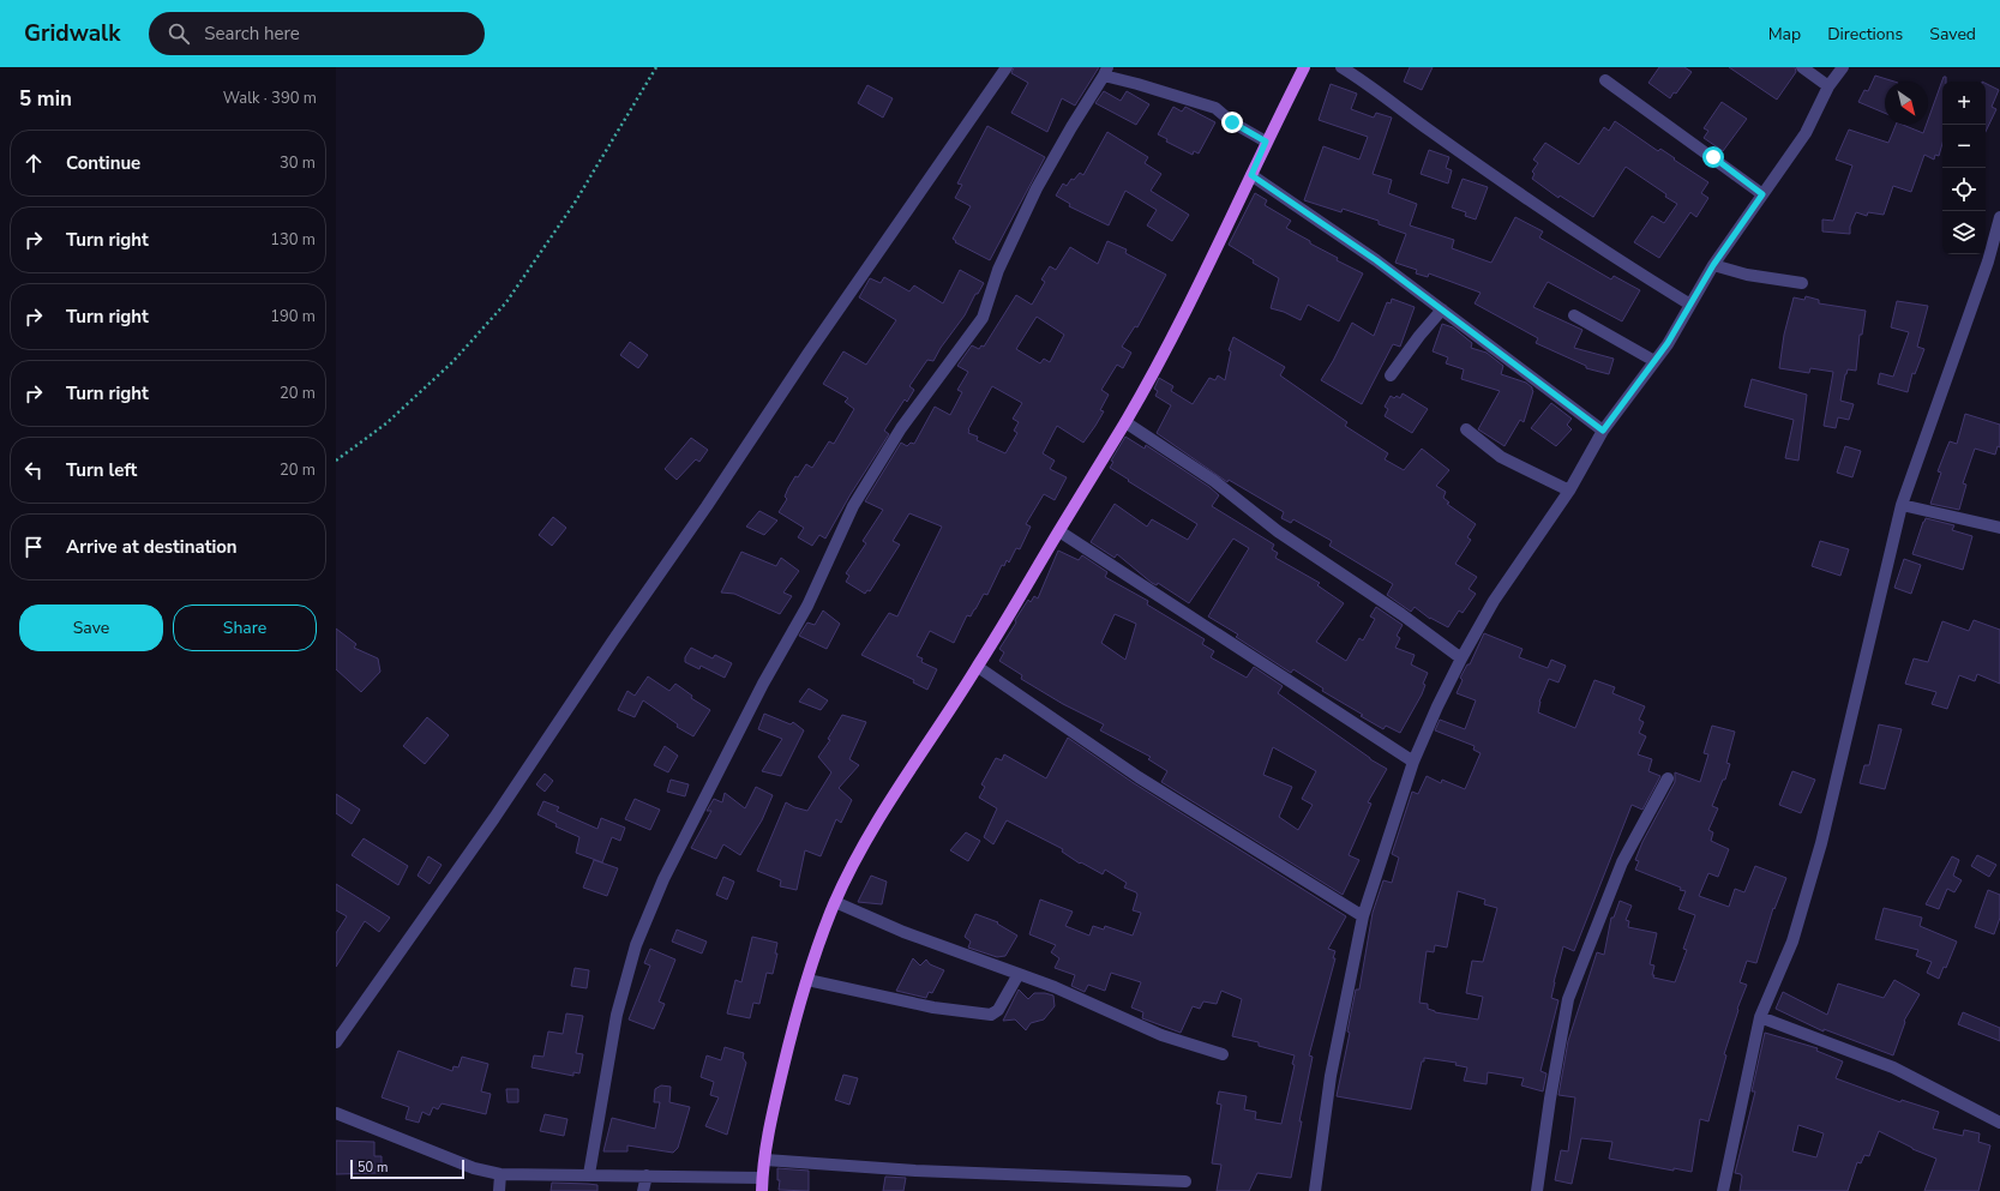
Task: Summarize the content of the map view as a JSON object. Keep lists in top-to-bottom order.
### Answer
{
  "scale_bar": "50 m",
  "north": "bottom right",
  "page": {
    "header": "Gridwalk",
    "search": "Search here",
    "nav": ["Map", "Directions", "Saved"],
    "heading": ["5 min", "Walk · 390 m"],
    "map_buttons": ["+", "−"],
    "list": [
      ["Continue", "30 m"],
      ["Turn right", "130 m"],
      ["Turn right", "190 m"],
      ["Turn right", "20 m"],
      ["Turn left", "20 m"],
      "Arrive at destination"
    ],
    "buttons": ["Save", "Share"],
    "scale": "50 m"
  }
}
